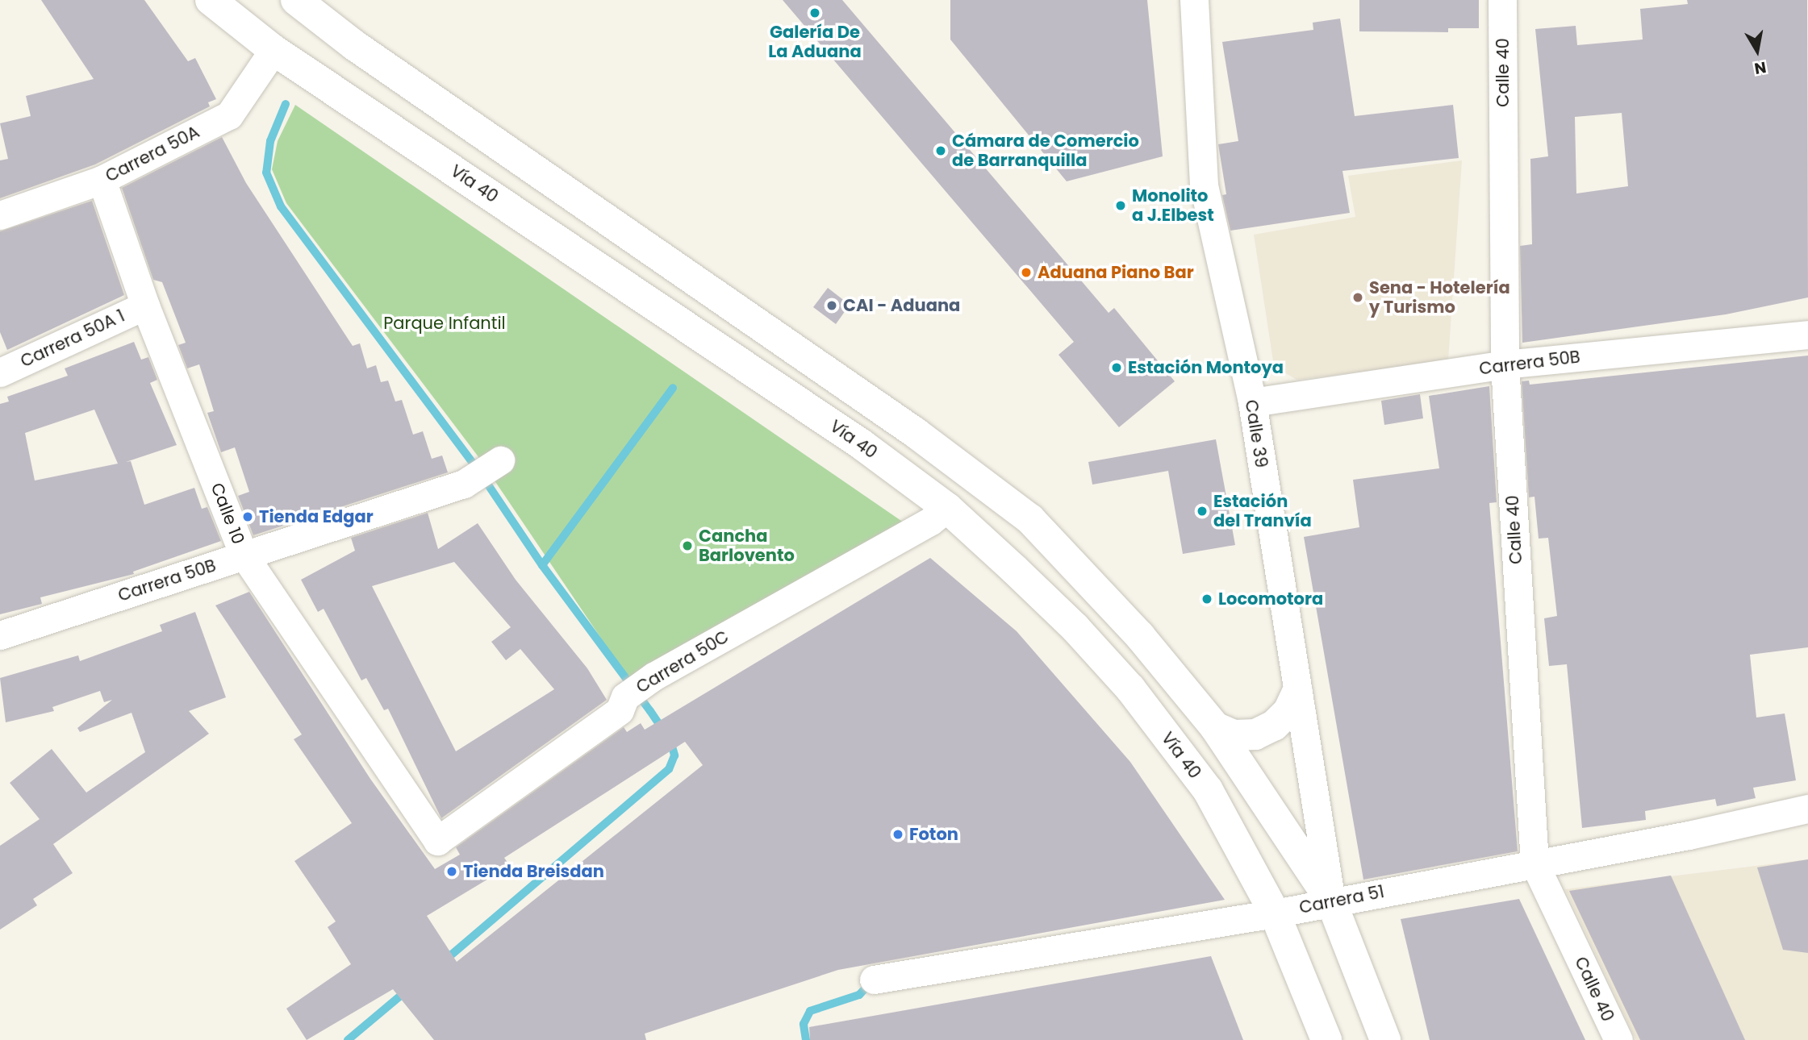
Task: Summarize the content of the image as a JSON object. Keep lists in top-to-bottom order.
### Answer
{
  "streets": {
    "highway": ["Vía 40"],
    "street": [
      "Calle 40",
      "Carrera 50A",
      "Carrera 50A 1",
      "Carrera 50B",
      "Calle 39",
      "Calle 10",
      "Carrera 50C",
      "Carrera 51"
    ]
  },
  "crossings": [
    ["Calle 40", "Carrera 50B"],
    ["Calle 40", "Carrera 51"],
    ["Carrera 50A", "Vía 40"],
    ["Carrera 50A", "Calle 10"],
    ["Vía 40", "Carrera 50C"],
    ["Vía 40", "Carrera 51"],
    ["Carrera 50A 1", "Calle 10"],
    ["Carrera 50B", "Calle 39"],
    ["Carrera 50B", "Calle 10"],
    ["Calle 39", "Carrera 51"],
    ["Calle 10", "Carrera 50C"]
  ],
  "parks": ["Parque Infantil"],
  "places": [
    "Galería De La Aduana",
    "Cámara de Comercio de Barranquilla",
    "Monolito a J.Elbest",
    "Aduana Piano Bar",
    "Sena - Hotelería y Turismo",
    "CAI - Aduana",
    "Estación Montoya",
    "Estación del Tranvía",
    "Tienda Edgar",
    "Cancha Barlovento",
    "Locomotora",
    "Foton",
    "Tienda Breisdan"
  ],
  "north": "bottom"
}
